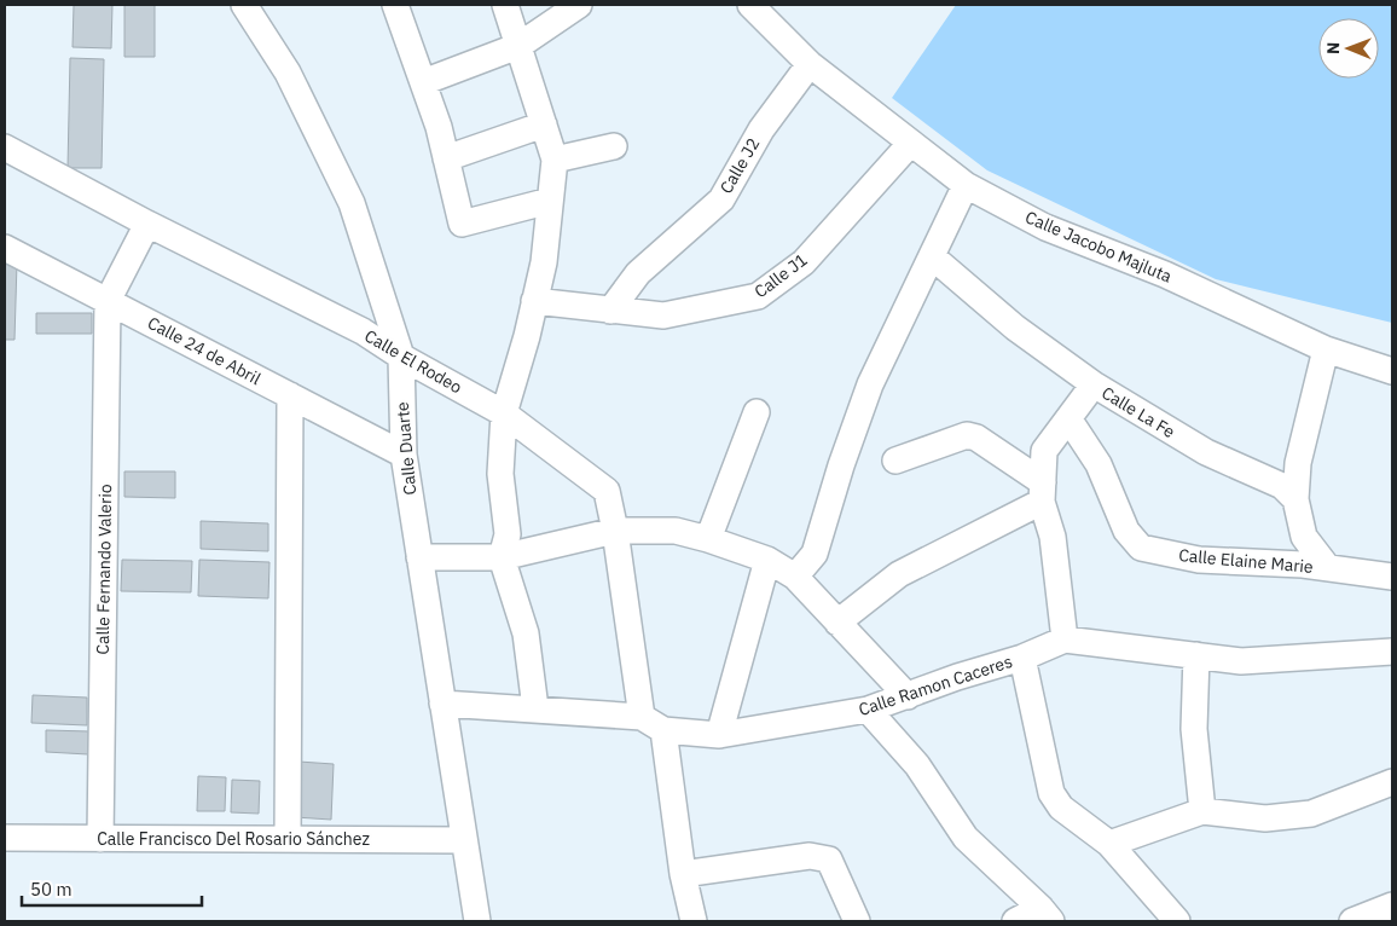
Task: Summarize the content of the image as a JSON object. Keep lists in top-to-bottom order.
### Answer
{
  "streets": {
    "street": [
      "Calle J2",
      "Calle Jacobo Majluta",
      "Calle J1",
      "Calle 24 de Abril",
      "Calle El Rodeo",
      "Calle La Fe",
      "Calle Duarte",
      "Calle Elaine Marie",
      "Calle Fernando Valerio",
      "Calle Ramon Caceres",
      "Calle Francisco Del Rosario Sánchez"
    ]
  },
  "crossings": [
    ["Calle J2", "Calle Jacobo Majluta"],
    ["Calle J2", "Calle J1"],
    ["Calle Jacobo Majluta", "Calle J1"],
    ["Calle 24 de Abril", "Calle Duarte"],
    ["Calle 24 de Abril", "Calle Fernando Valerio"],
    ["Calle El Rodeo", "Calle Duarte"],
    ["Calle El Rodeo", "Calle Ramon Caceres"],
    ["Calle Duarte", "Calle Ramon Caceres"],
    ["Calle Duarte", "Calle Francisco Del Rosario Sánchez"],
    ["Calle Fernando Valerio", "Calle Francisco Del Rosario Sánchez"]
  ],
  "scale_bar": "50 m",
  "north": "left"
}
